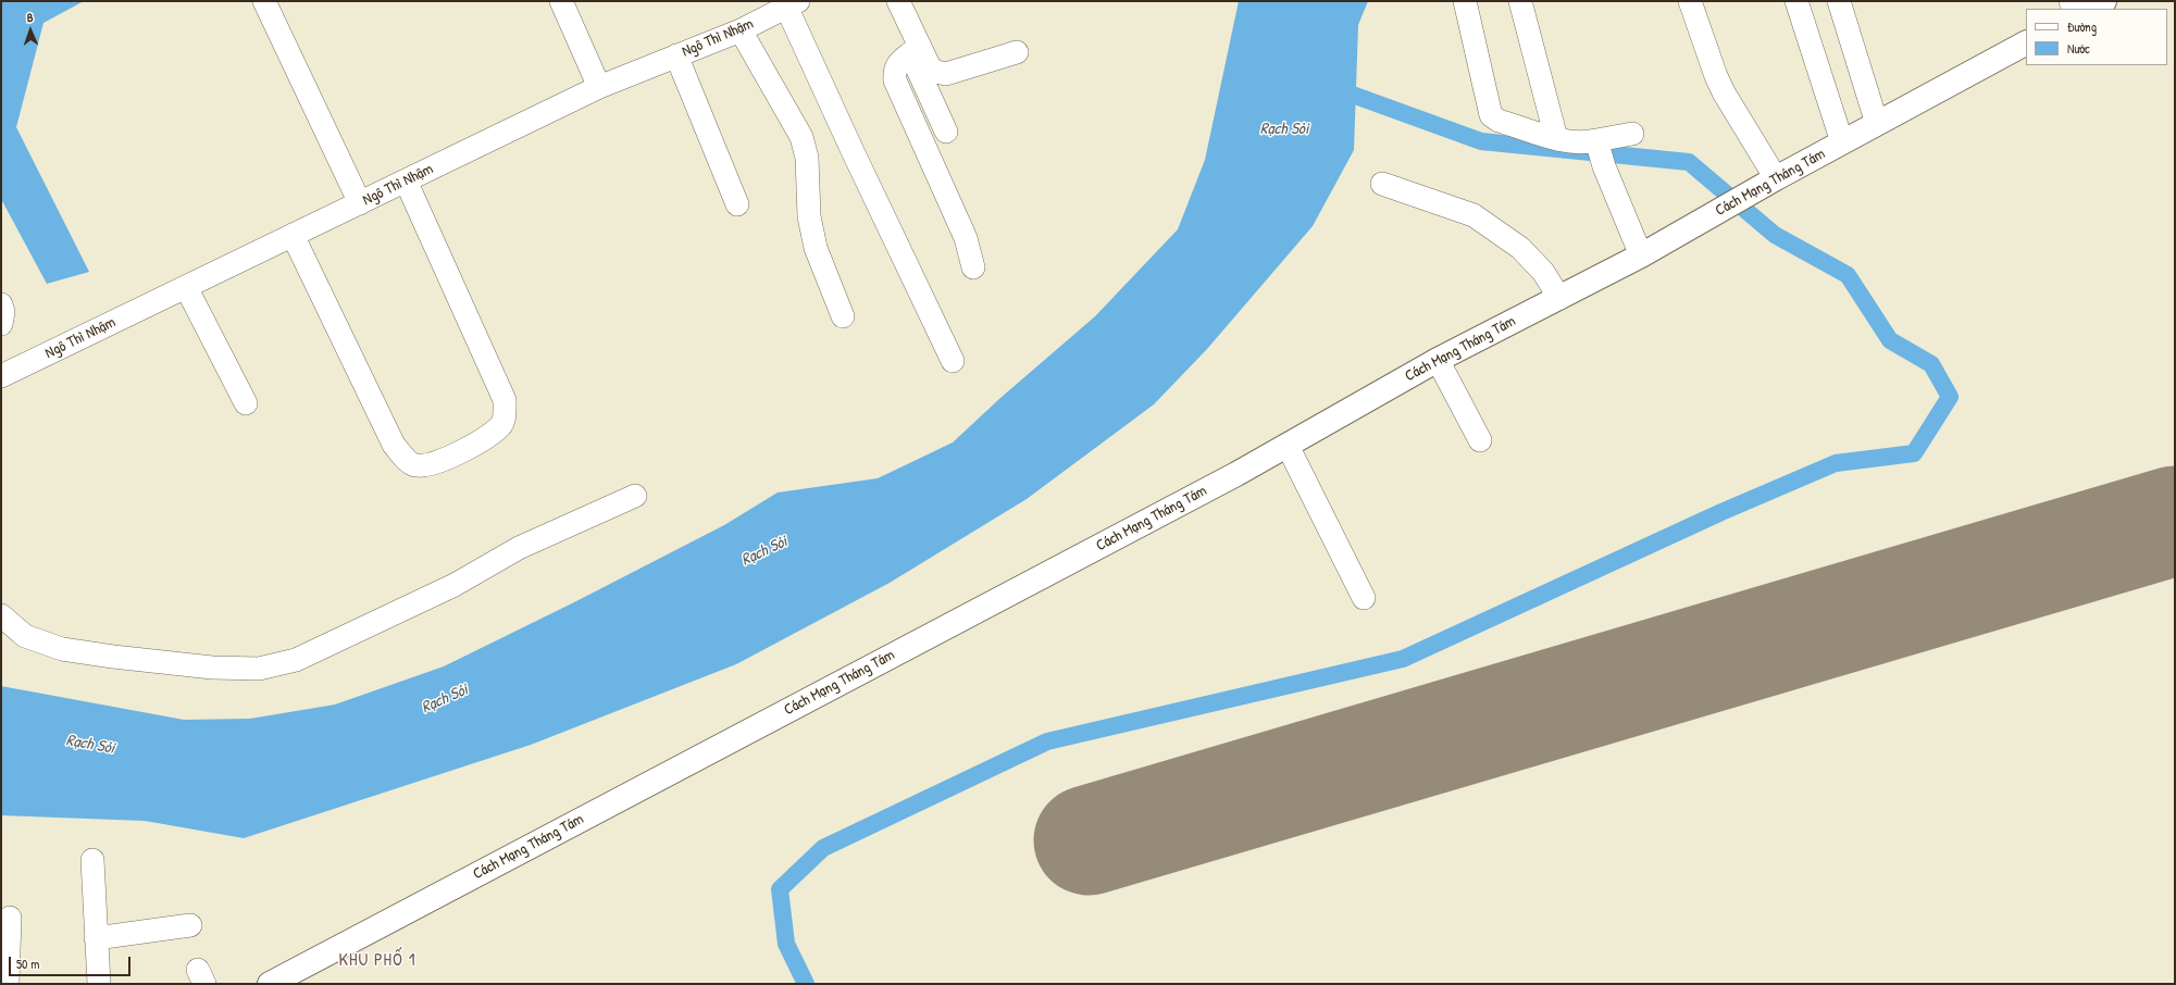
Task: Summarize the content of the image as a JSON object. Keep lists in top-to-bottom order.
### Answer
{
  "streets": {
    "main road": ["Cách Mạng Tháng Tám"],
    "street": ["Ngô Thì Nhậm"]
  },
  "districts": ["KHU PHỐ 1"],
  "water": ["Rạch Sỏi"],
  "legend": ["Đường", "Nước"],
  "scale_bar": "50 m",
  "north": "top"
}
